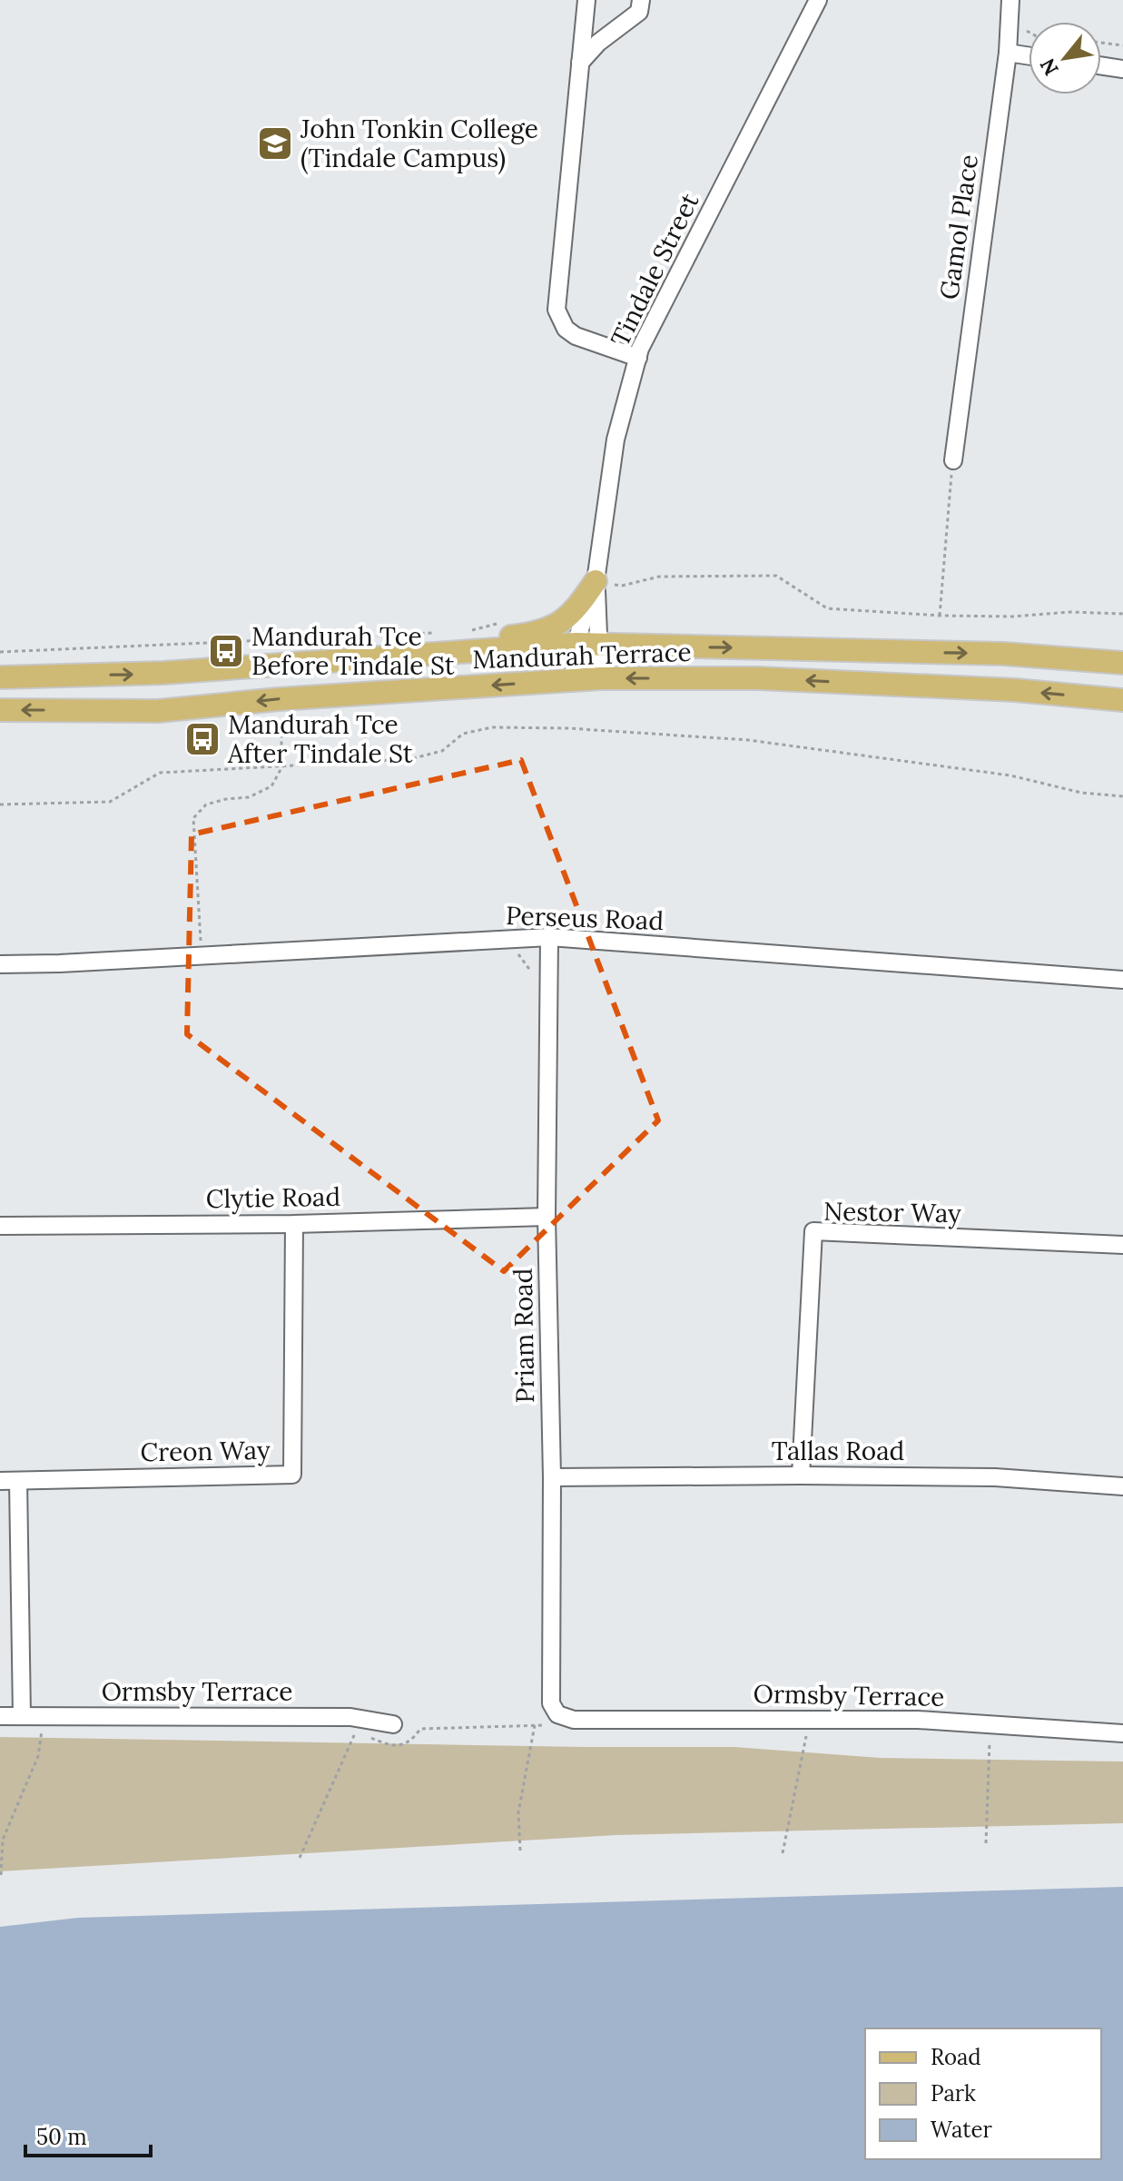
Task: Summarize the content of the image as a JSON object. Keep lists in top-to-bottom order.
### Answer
{
  "streets": {
    "main road": ["Mandurah Terrace"],
    "street": [
      "Gamol Place",
      "Tindale Street",
      "Perseus Road",
      "Clytie Road",
      "Nestor Way",
      "Priam Road",
      "Creon Way",
      "Tallas Road",
      "Ormsby Terrace"
    ]
  },
  "crossings": [
    ["Tindale Street", "Mandurah Terrace"],
    ["Perseus Road", "Priam Road"],
    ["Clytie Road", "Priam Road"],
    ["Clytie Road", "Creon Way"],
    ["Nestor Way", "Tallas Road"],
    ["Priam Road", "Tallas Road"],
    ["Priam Road", "Ormsby Terrace"]
  ],
  "places": {
    "school or university": ["John Tonkin College (Tindale Campus)"],
    "bus stop": ["Mandurah Tce Before Tindale St", "Mandurah Tce After Tindale St"]
  },
  "legend": ["Road", "Park", "Water"],
  "scale_bar": "50 m",
  "north": "bottom left"
}
